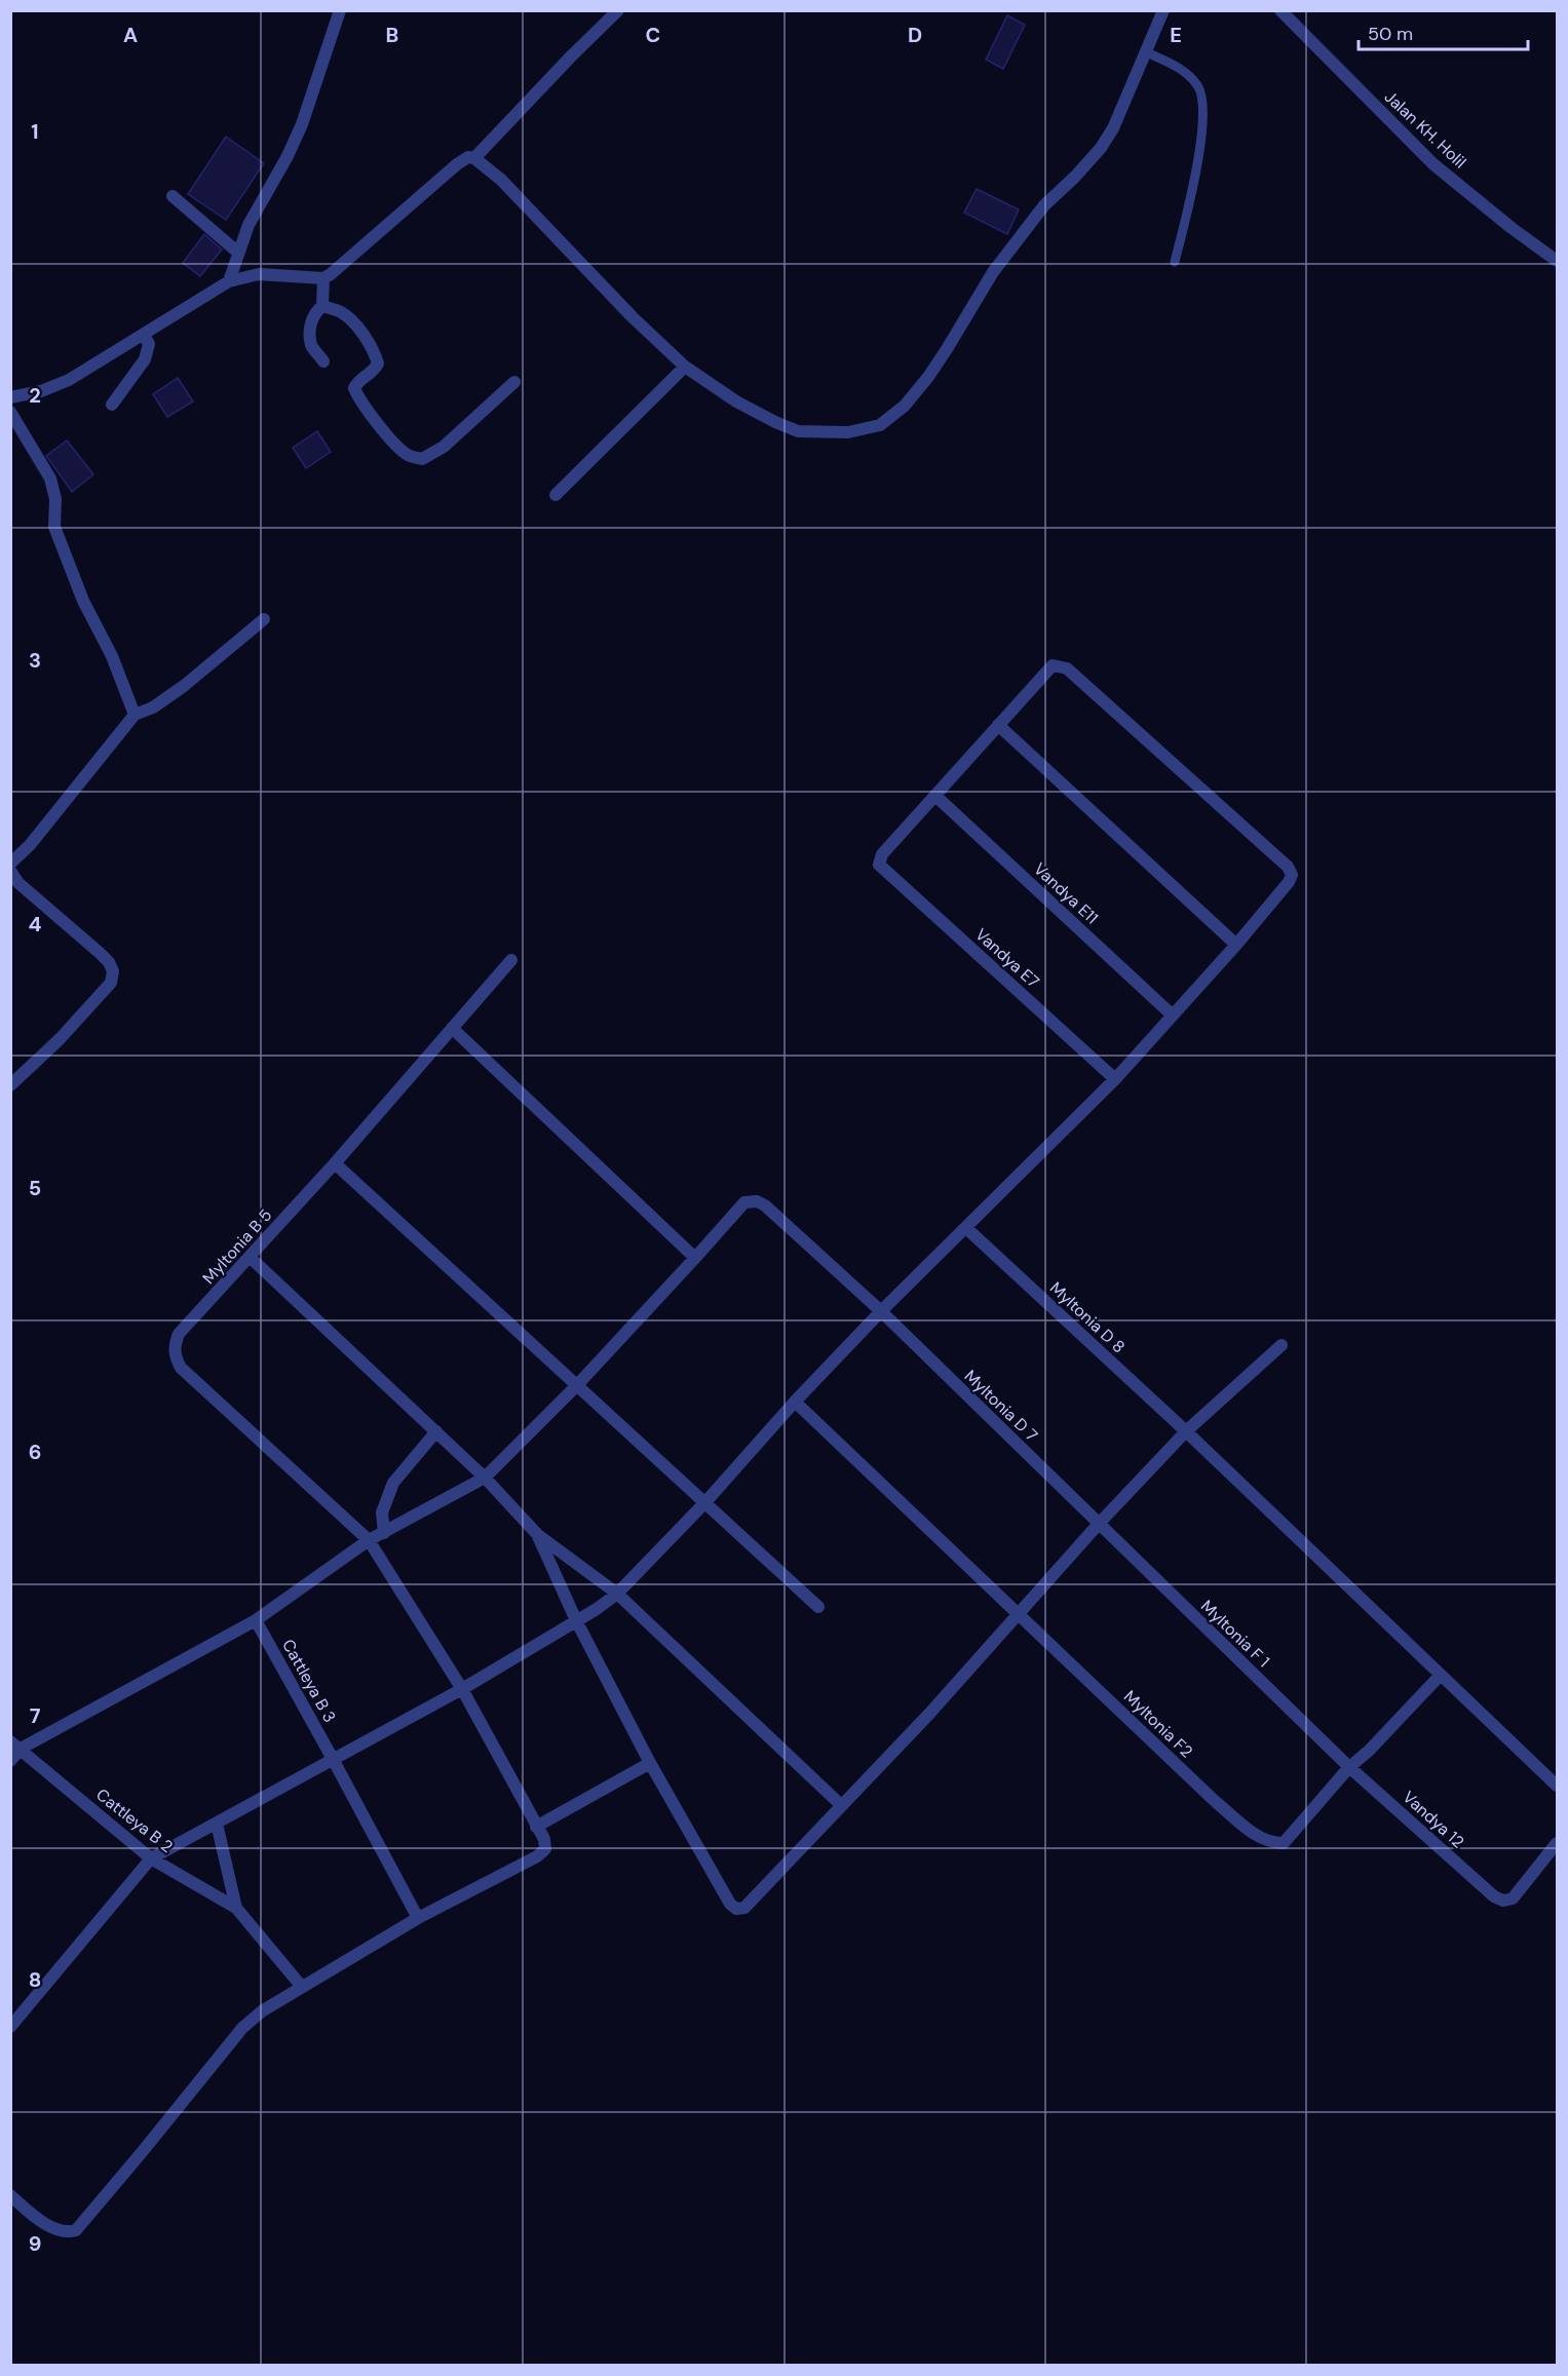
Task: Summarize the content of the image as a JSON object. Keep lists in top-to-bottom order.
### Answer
{
  "streets": {
    "street": [
      "Jalan KH. Holil",
      "Vandya E11",
      "Vandya E7",
      "Myltonia B 5",
      "Myltonia D 8",
      "Myltonia D 7",
      "Myltonia F 1",
      "Cattleya B 3",
      "Myltonia F2",
      "Vandya 12",
      "Cattleya B 2"
    ]
  },
  "crossings": [
    ["Vandya E11", "Vandya E7"],
    ["Myltonia B 5", "Cattleya B 3"],
    ["Myltonia D 7", "Myltonia F 1"],
    ["Myltonia F 1", "Myltonia F2"],
    ["Myltonia F 1", "Vandya 12"],
    ["Myltonia F2", "Vandya 12"]
  ],
  "scale_bar": "50 m",
  "grid": {
    "columns": [
      "A",
      "B",
      "C",
      "D",
      "E"
    ],
    "rows": [
      "1",
      "2",
      "3",
      "4",
      "5",
      "6",
      "7",
      "8",
      "9"
    ]
  }
}
